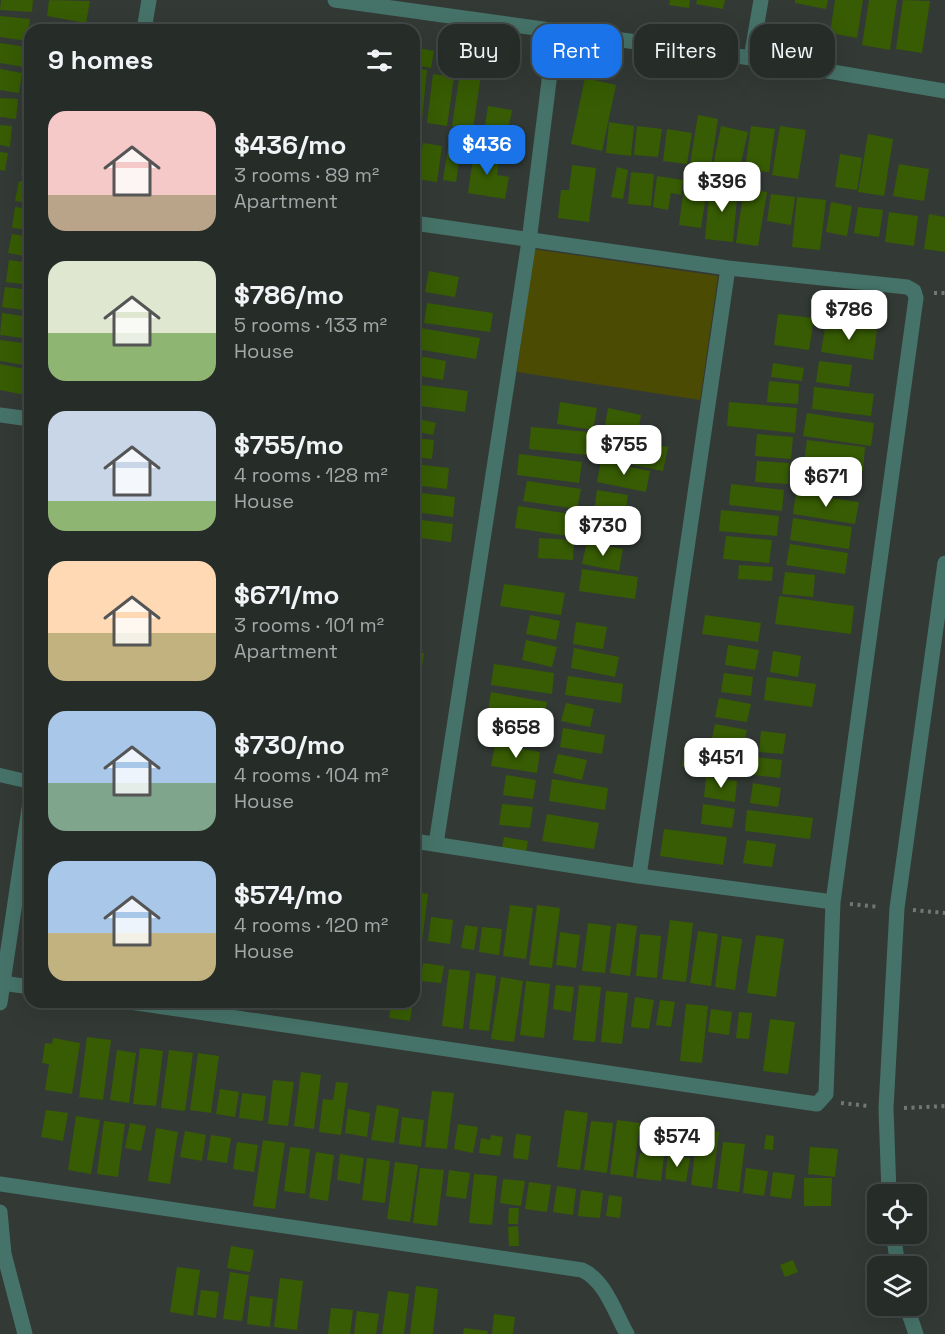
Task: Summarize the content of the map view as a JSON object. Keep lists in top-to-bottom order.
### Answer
{
  "page": {
    "chip": [
      "Buy",
      "Rent",
      "Filters",
      "New"
    ],
    "heading": "9 homes",
    "list": [
      {
        "name": "$436/mo",
        "note": "3 rooms · 89 m² · Apartment"
      },
      {
        "name": "$786/mo",
        "note": "5 rooms · 133 m² · House"
      },
      {
        "name": "$755/mo",
        "note": "4 rooms · 128 m² · House"
      },
      {
        "name": "$671/mo",
        "note": "3 rooms · 101 m² · Apartment"
      },
      {
        "name": "$730/mo",
        "note": "4 rooms · 104 m² · House"
      },
      {
        "name": "$574/mo",
        "note": "4 rooms · 120 m² · House"
      }
    ],
    "price": [
      "$436",
      "$396",
      "$786",
      "$755",
      "$671",
      "$730",
      "$658",
      "$451",
      "$574"
    ]
  }
}
